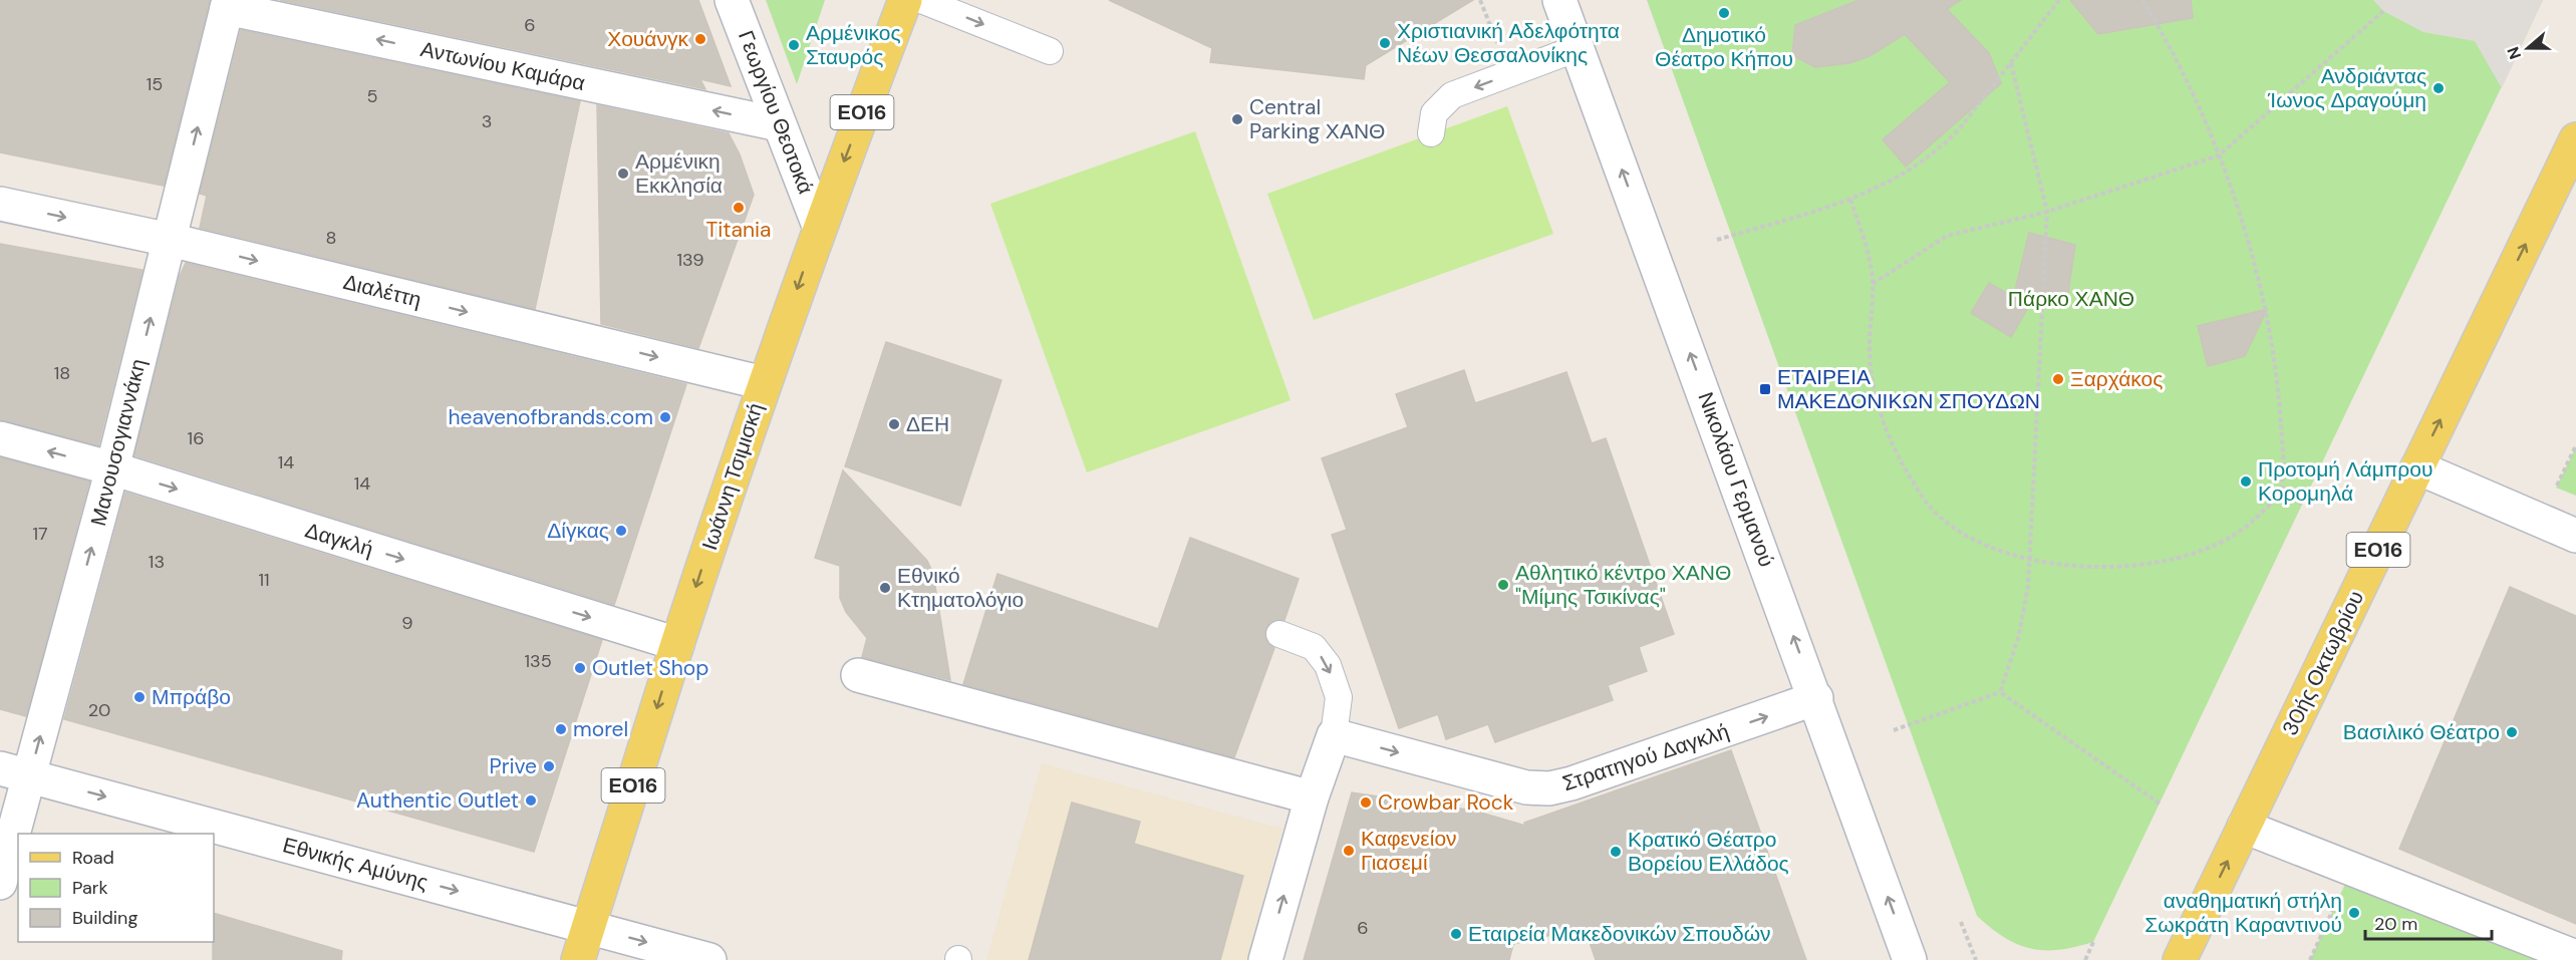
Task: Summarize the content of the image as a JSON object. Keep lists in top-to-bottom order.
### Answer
{
  "streets": {
    "main road": ["ΕΟ16", "Ιωάννη Τσιμισκή", "30ής Οκτωβρίου"],
    "street": [
      "Αντωνίου Καμάρα",
      "Γεωργίου Θεοτοκά",
      "Διαλέττη",
      "Μανουσογιαννάκη",
      "Νικολάου Γερμανού",
      "Δαγκλή",
      "Στρατηγού Δαγκλή",
      "Εθνικής Αμύνης"
    ]
  },
  "crossings": [
    ["Αντωνίου Καμάρα", "Γεωργίου Θεοτοκά"],
    ["Αντωνίου Καμάρα", "Μανουσογιαννάκη"],
    ["Γεωργίου Θεοτοκά", "Ιωάννη Τσιμισκή"],
    ["Διαλέττη", "Μανουσογιαννάκη"],
    ["Διαλέττη", "Ιωάννη Τσιμισκή"],
    ["Μανουσογιαννάκη", "Δαγκλή"],
    ["Μανουσογιαννάκη", "Εθνικής Αμύνης"],
    ["Ιωάννη Τσιμισκή", "Δαγκλή"],
    ["Ιωάννη Τσιμισκή", "Εθνικής Αμύνης"],
    ["Νικολάου Γερμανού", "Στρατηγού Δαγκλή"]
  ],
  "one_way": [
    "Αντωνίου Καμάρα",
    "Διαλέττη",
    "Μανουσογιαννάκη",
    "Ιωάννη Τσιμισκή",
    "Νικολάου Γερμανού",
    "30ής Οκτωβρίου",
    "Στρατηγού Δαγκλή",
    "Εθνικής Αμύνης"
  ],
  "parks": ["Πάρκο ΧΑΝΘ"],
  "places": {
    "other": [
      "Δημοτικό Θέατρο Κήπου",
      "Χουάνγκ",
      "Χριστιανική Αδελφότητα Νέων Θεσσαλονίκης",
      "Αρμένικος Σταυρός",
      "Ανδριάντας Ίωνος Δραγούμη",
      "Central Parking ΧΑΝΘ",
      "Αρμένικη Εκκλησία",
      "Titania",
      "Ξαρχάκος",
      "heavenofbrands.com",
      "ΔΕΗ",
      "Προτομή Λάμπρου Κορομηλά",
      "Δίγκας",
      "Αθλητικό κέντρο ΧΑΝΘ \"Μίμης Τσικίνας\"",
      "Εθνικό Κτηματολόγιο",
      "Outlet Shop",
      "Μπράβο",
      "morel",
      "Βασιλικό Θέατρο",
      "Prive",
      "Authentic Outlet",
      "Crowbar Rock",
      "Καφενείον Γιασεμί",
      "Κρατικό Θέατρο Βορείου Ελλάδος",
      "αναθηματική στήλη Σωκράτη Καραντινού",
      "Εταιρεία Μακεδονικών Σπουδών"
    ],
    "transit": ["ΕΤΑΙΡΕΙΑ ΜΑΚΕΔΟΝΙΚΩΝ ΣΠΟΥΔΩΝ"]
  },
  "house_numbers": [
    "6",
    "15",
    "5",
    "3",
    "8",
    "139",
    "18",
    "16",
    "14",
    "14",
    "17",
    "13",
    "11",
    "9",
    "135",
    "20",
    "6"
  ],
  "legend": ["Road", "Park", "Building"],
  "scale_bar": "20 m",
  "north": "left"
}
